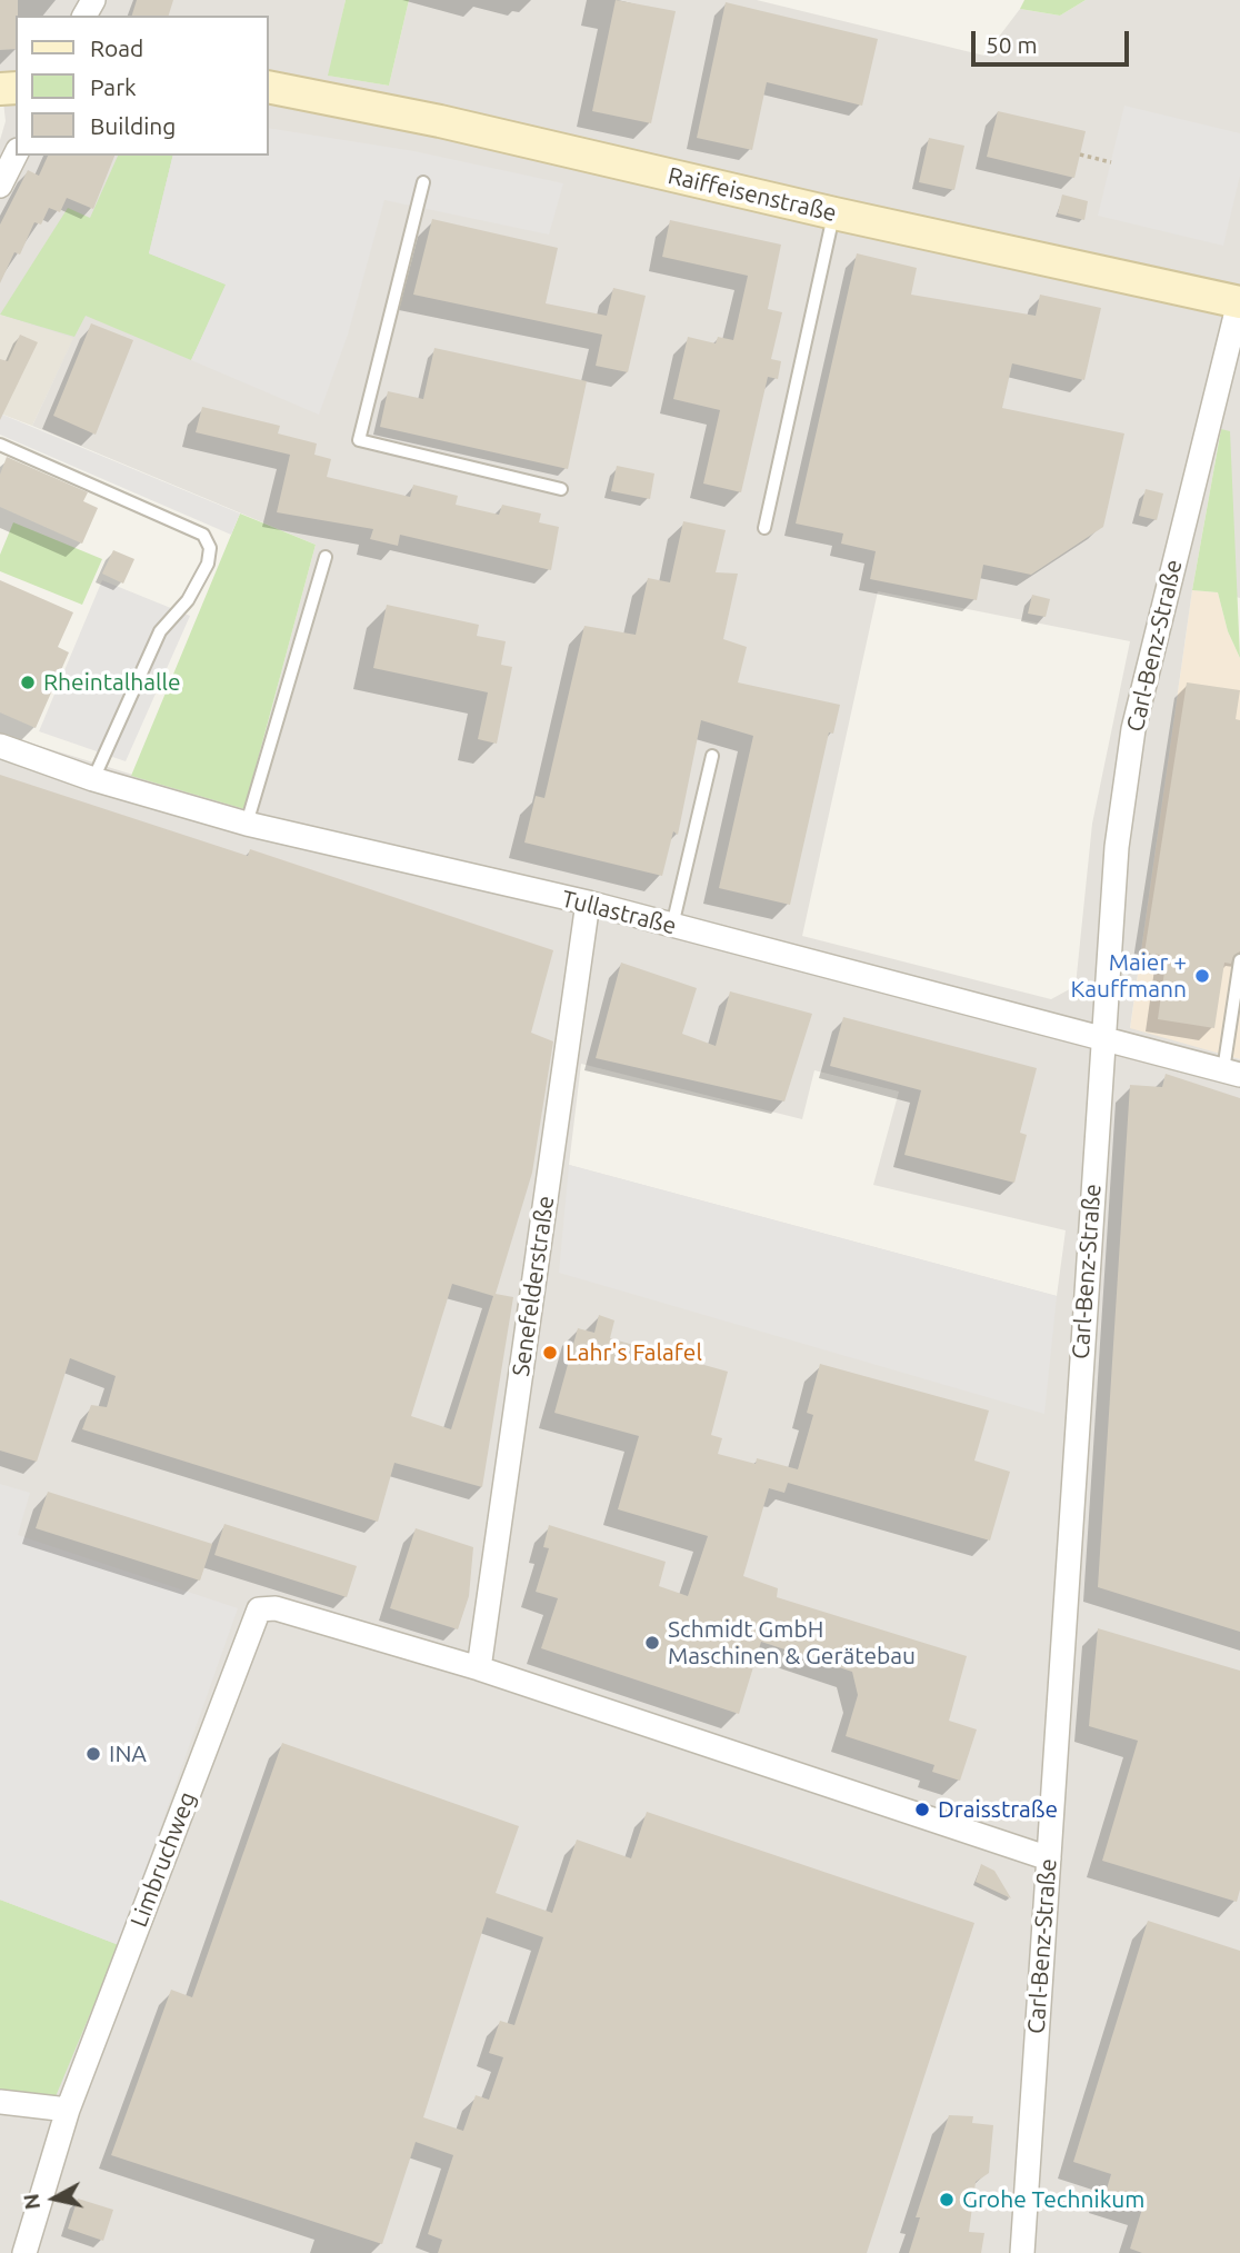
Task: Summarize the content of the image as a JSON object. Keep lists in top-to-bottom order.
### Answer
{
  "streets": {
    "street": [
      "Raiffeisenstraße",
      "Carl-Benz-Straße",
      "Tullastraße",
      "Senefelderstraße",
      "Limbruchweg"
    ]
  },
  "crossings": [
    ["Raiffeisenstraße", "Carl-Benz-Straße"],
    ["Carl-Benz-Straße", "Tullastraße"],
    ["Tullastraße", "Senefelderstraße"],
    ["Senefelderstraße", "Limbruchweg"]
  ],
  "places": [
    "Rheintalhalle",
    "Maier + Kauffmann",
    "Lahr's Falafel",
    "Schmidt GmbH Maschinen & Gerätebau",
    "INA",
    "Draisstraße",
    "Grohe Technikum"
  ],
  "legend": ["Road", "Park", "Building"],
  "scale_bar": "50 m",
  "north": "left"
}
